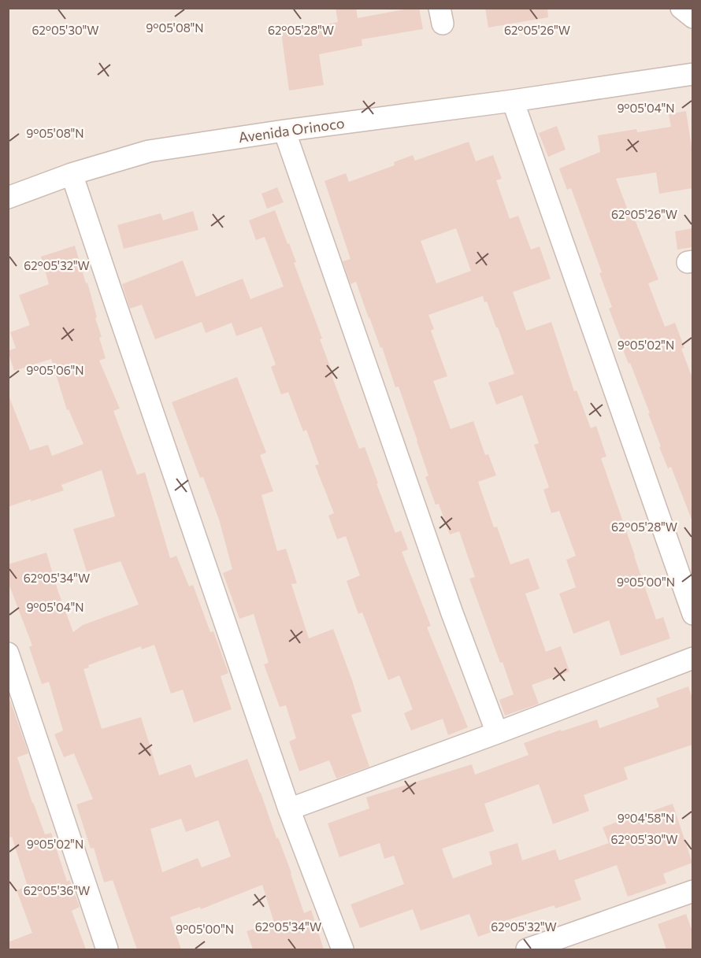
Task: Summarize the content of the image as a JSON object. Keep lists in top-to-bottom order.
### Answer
{
  "streets": {
    "street": ["Avenida Orinoco"]
  },
  "coordinates": [
    "9°05'08\"N",
    "62°05'30\"W",
    "62°05'28\"W",
    "62°05'26\"W",
    "9°05'04\"N",
    "62°05'32\"W",
    "9°05'02\"N",
    "9°05'06\"N",
    "62°05'34\"W",
    "9°05'00\"N",
    "9°04'58\"N",
    "62°05'36\"W"
  ]
}
